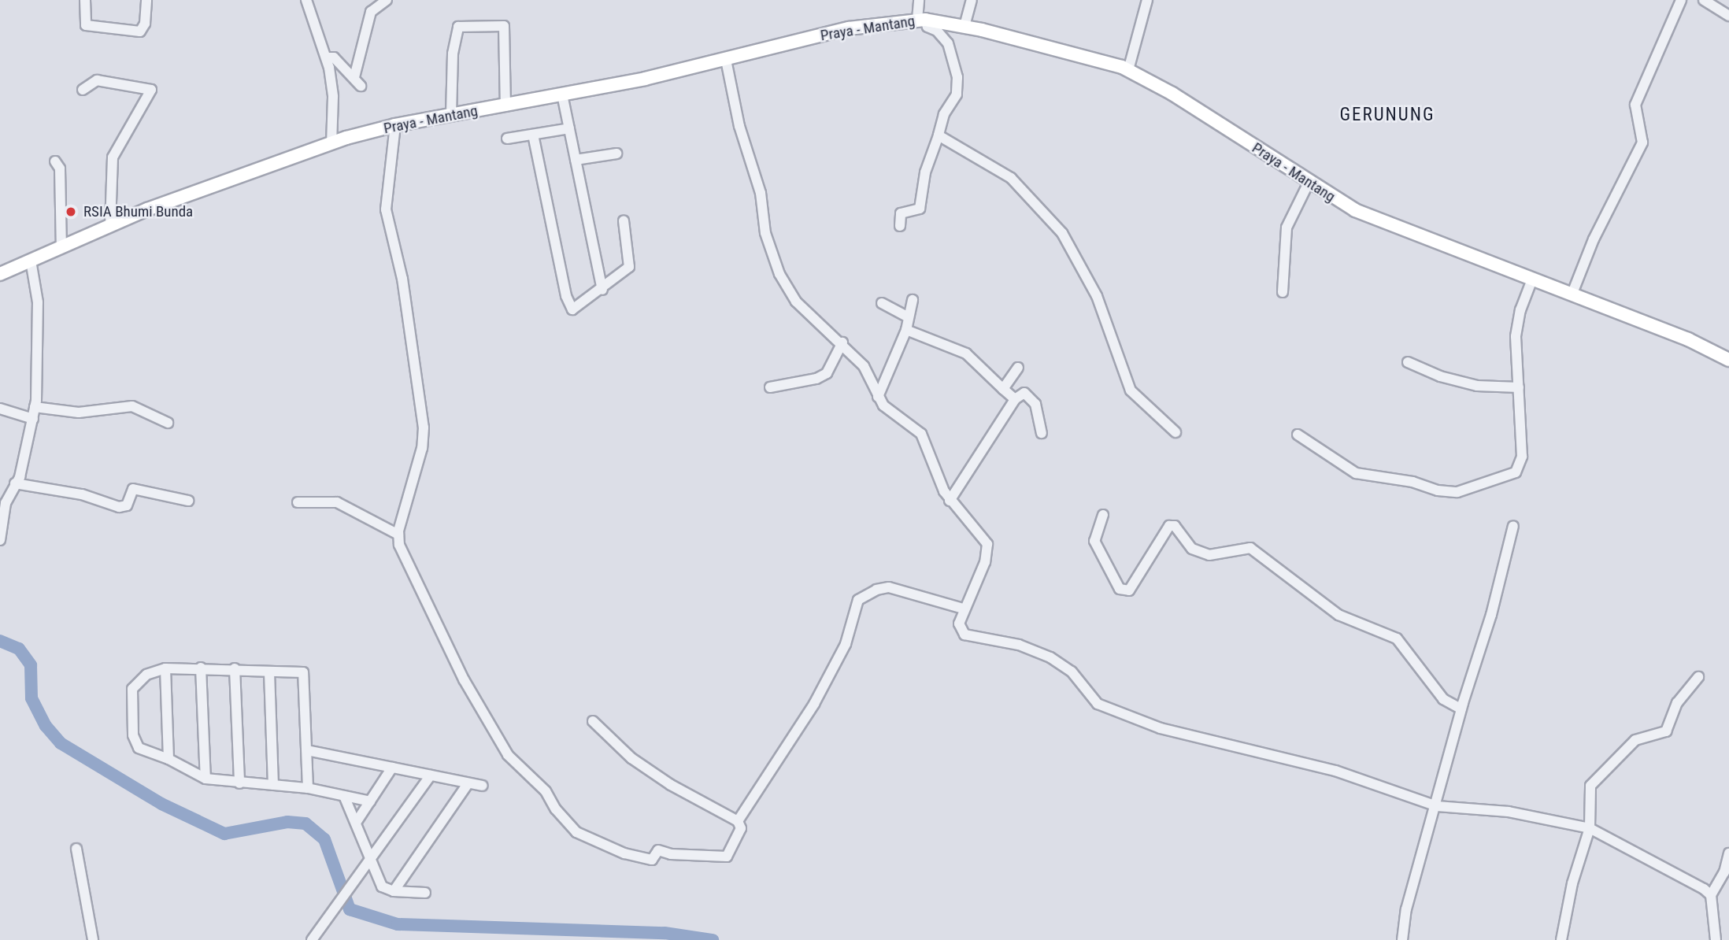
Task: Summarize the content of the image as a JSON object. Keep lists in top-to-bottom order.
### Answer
{
  "streets": {
    "main road": ["Praya - Mantang"]
  },
  "districts": ["GERUNUNG"],
  "places": ["RSIA Bhumi Bunda"]
}
